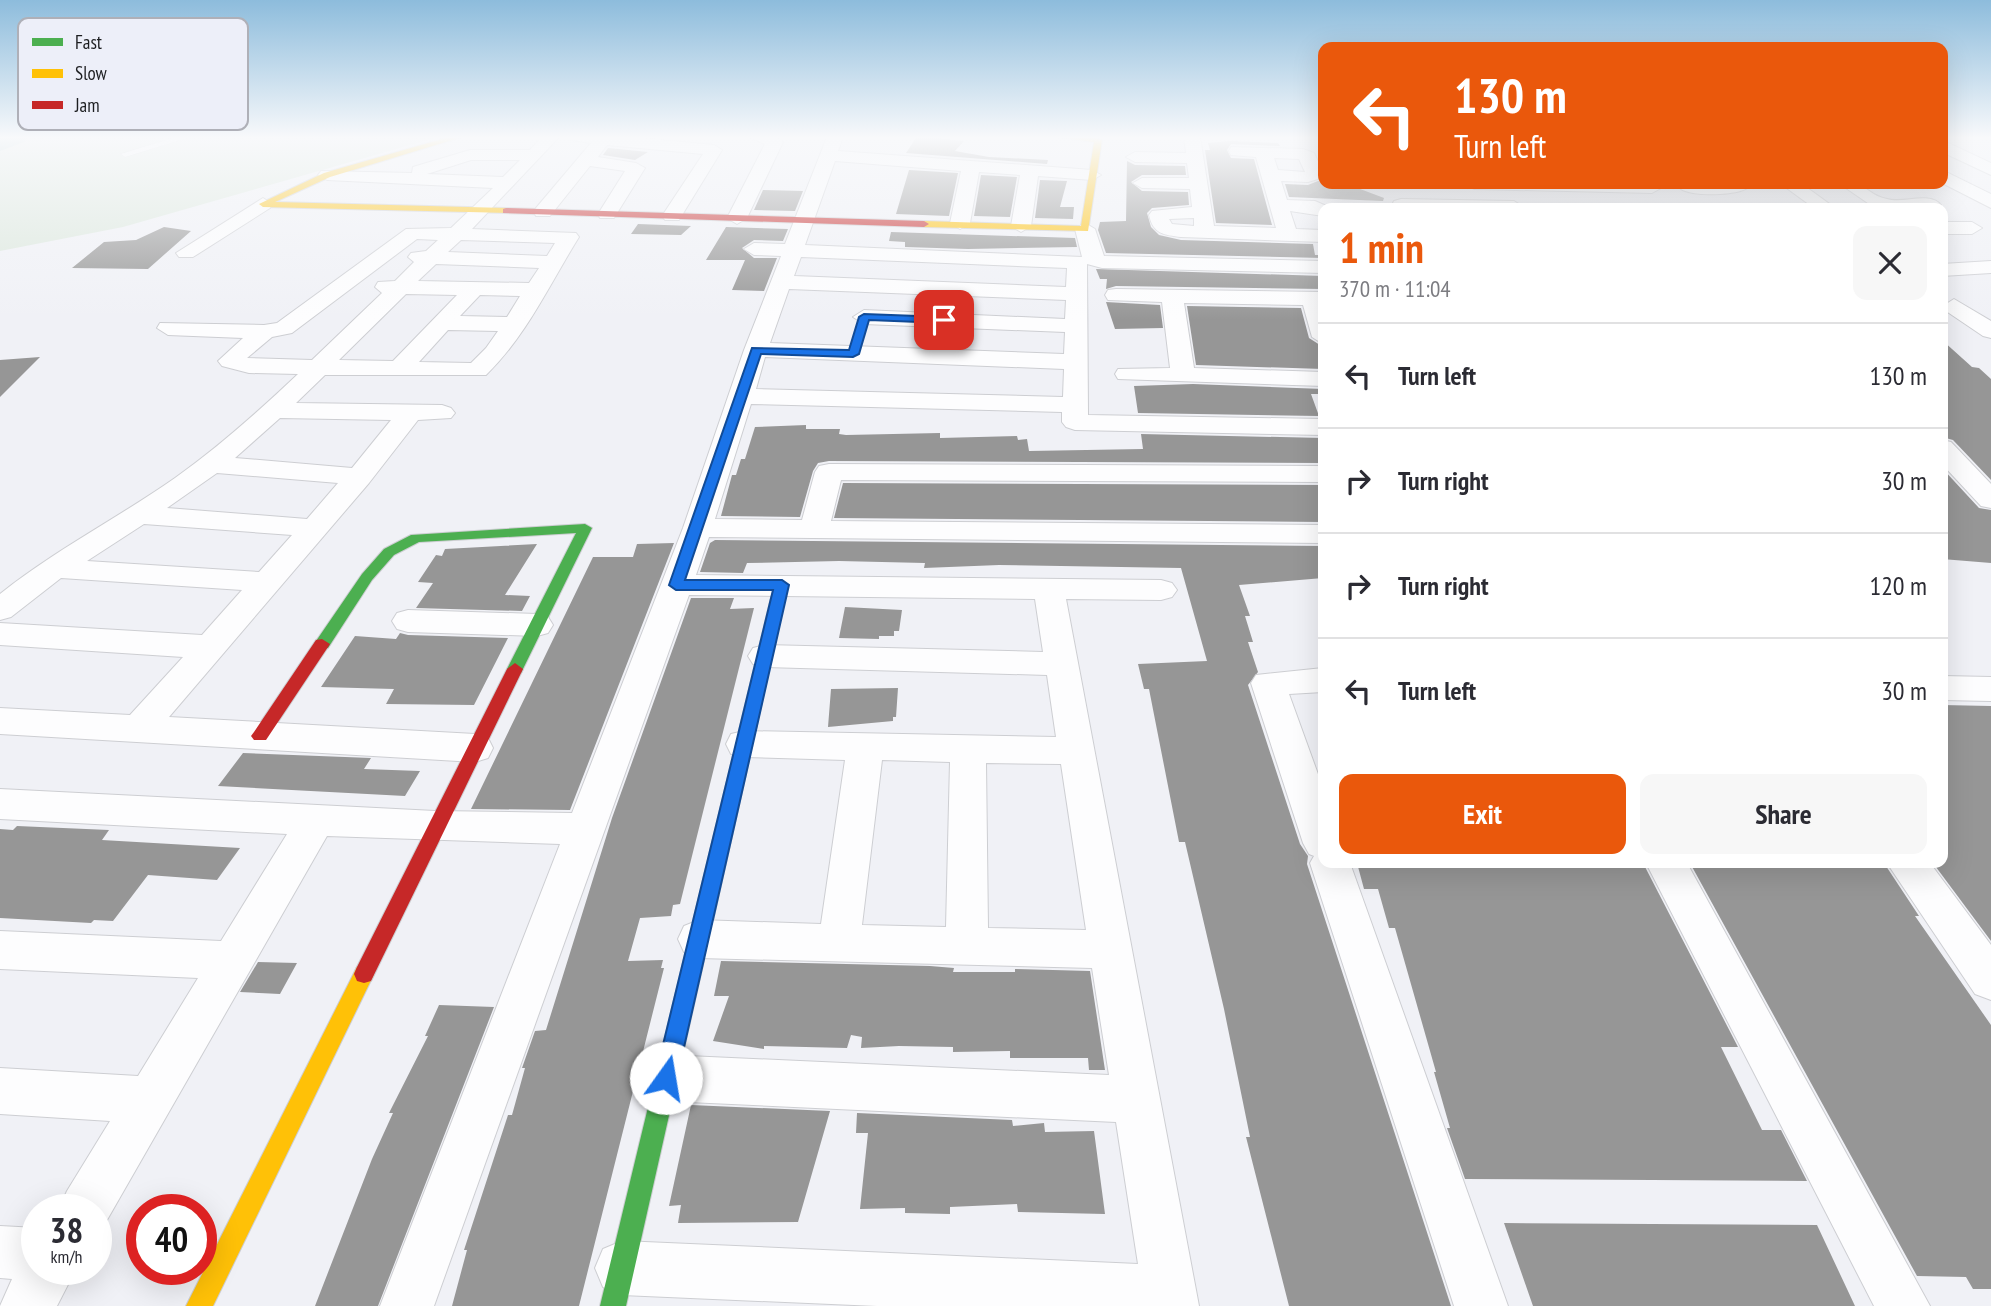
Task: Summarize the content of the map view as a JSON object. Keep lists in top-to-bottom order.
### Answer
{
  "legend": ["Fast", "Slow", "Jam"],
  "page": {
    "turn": ["130 m", "Turn left"],
    "heading": ["1 min", "370 m · 11:04"],
    "list": [
      {
        "name": "Turn left",
        "value": "130 m"
      },
      {
        "name": "Turn right",
        "value": "30 m"
      },
      {
        "name": "Turn right",
        "value": "120 m"
      },
      {
        "name": "Turn left",
        "value": "30 m"
      }
    ],
    "buttons": ["Exit", "Share"],
    "speed": "38 km/h",
    "limit": "40"
  }
}
